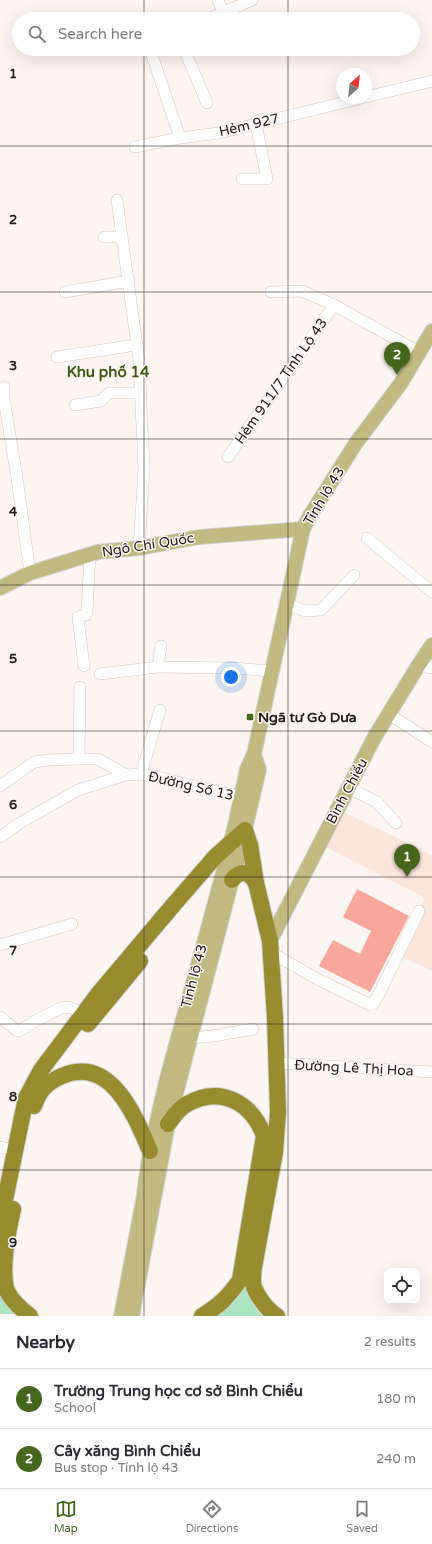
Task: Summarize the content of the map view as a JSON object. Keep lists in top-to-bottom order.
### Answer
{
  "streets": {
    "main road": ["Tỉnh lộ 43", "Ngô Chí Quốc", "Bình Chiểu"],
    "street": [
      "Hẻm 927",
      "Hẻm 911/7 Tỉnh Lộ 43",
      "Đường Số 13",
      "Đường Lê Thị Hoa"
    ]
  },
  "crossings": [
    ["Tỉnh lộ 43", "Ngô Chí Quốc"],
    ["Tỉnh lộ 43", "Đường Số 13"]
  ],
  "districts": ["Khu phố 14"],
  "places": {
    "transit": ["Ngã tư Gò Dưa"]
  },
  "north": "top right",
  "page": {
    "search": "Search here",
    "pins": ["2", "1"],
    "heading": ["Nearby", "2 results"],
    "list": [
      {
        "mark": "1",
        "name": "Trường Trung học cơ sở Bình Chiểu",
        "note": "School",
        "value": "180 m"
      },
      {
        "mark": "2",
        "name": "Cây xăng Bình Chiểu",
        "note": "Bus stop · Tỉnh lộ 43",
        "value": "240 m"
      }
    ],
    "nav": ["Map", "Directions", "Saved"]
  },
  "grid": {
    "rows": [
      "1",
      "2",
      "3",
      "4",
      "5",
      "6",
      "7",
      "8",
      "9"
    ]
  }
}
